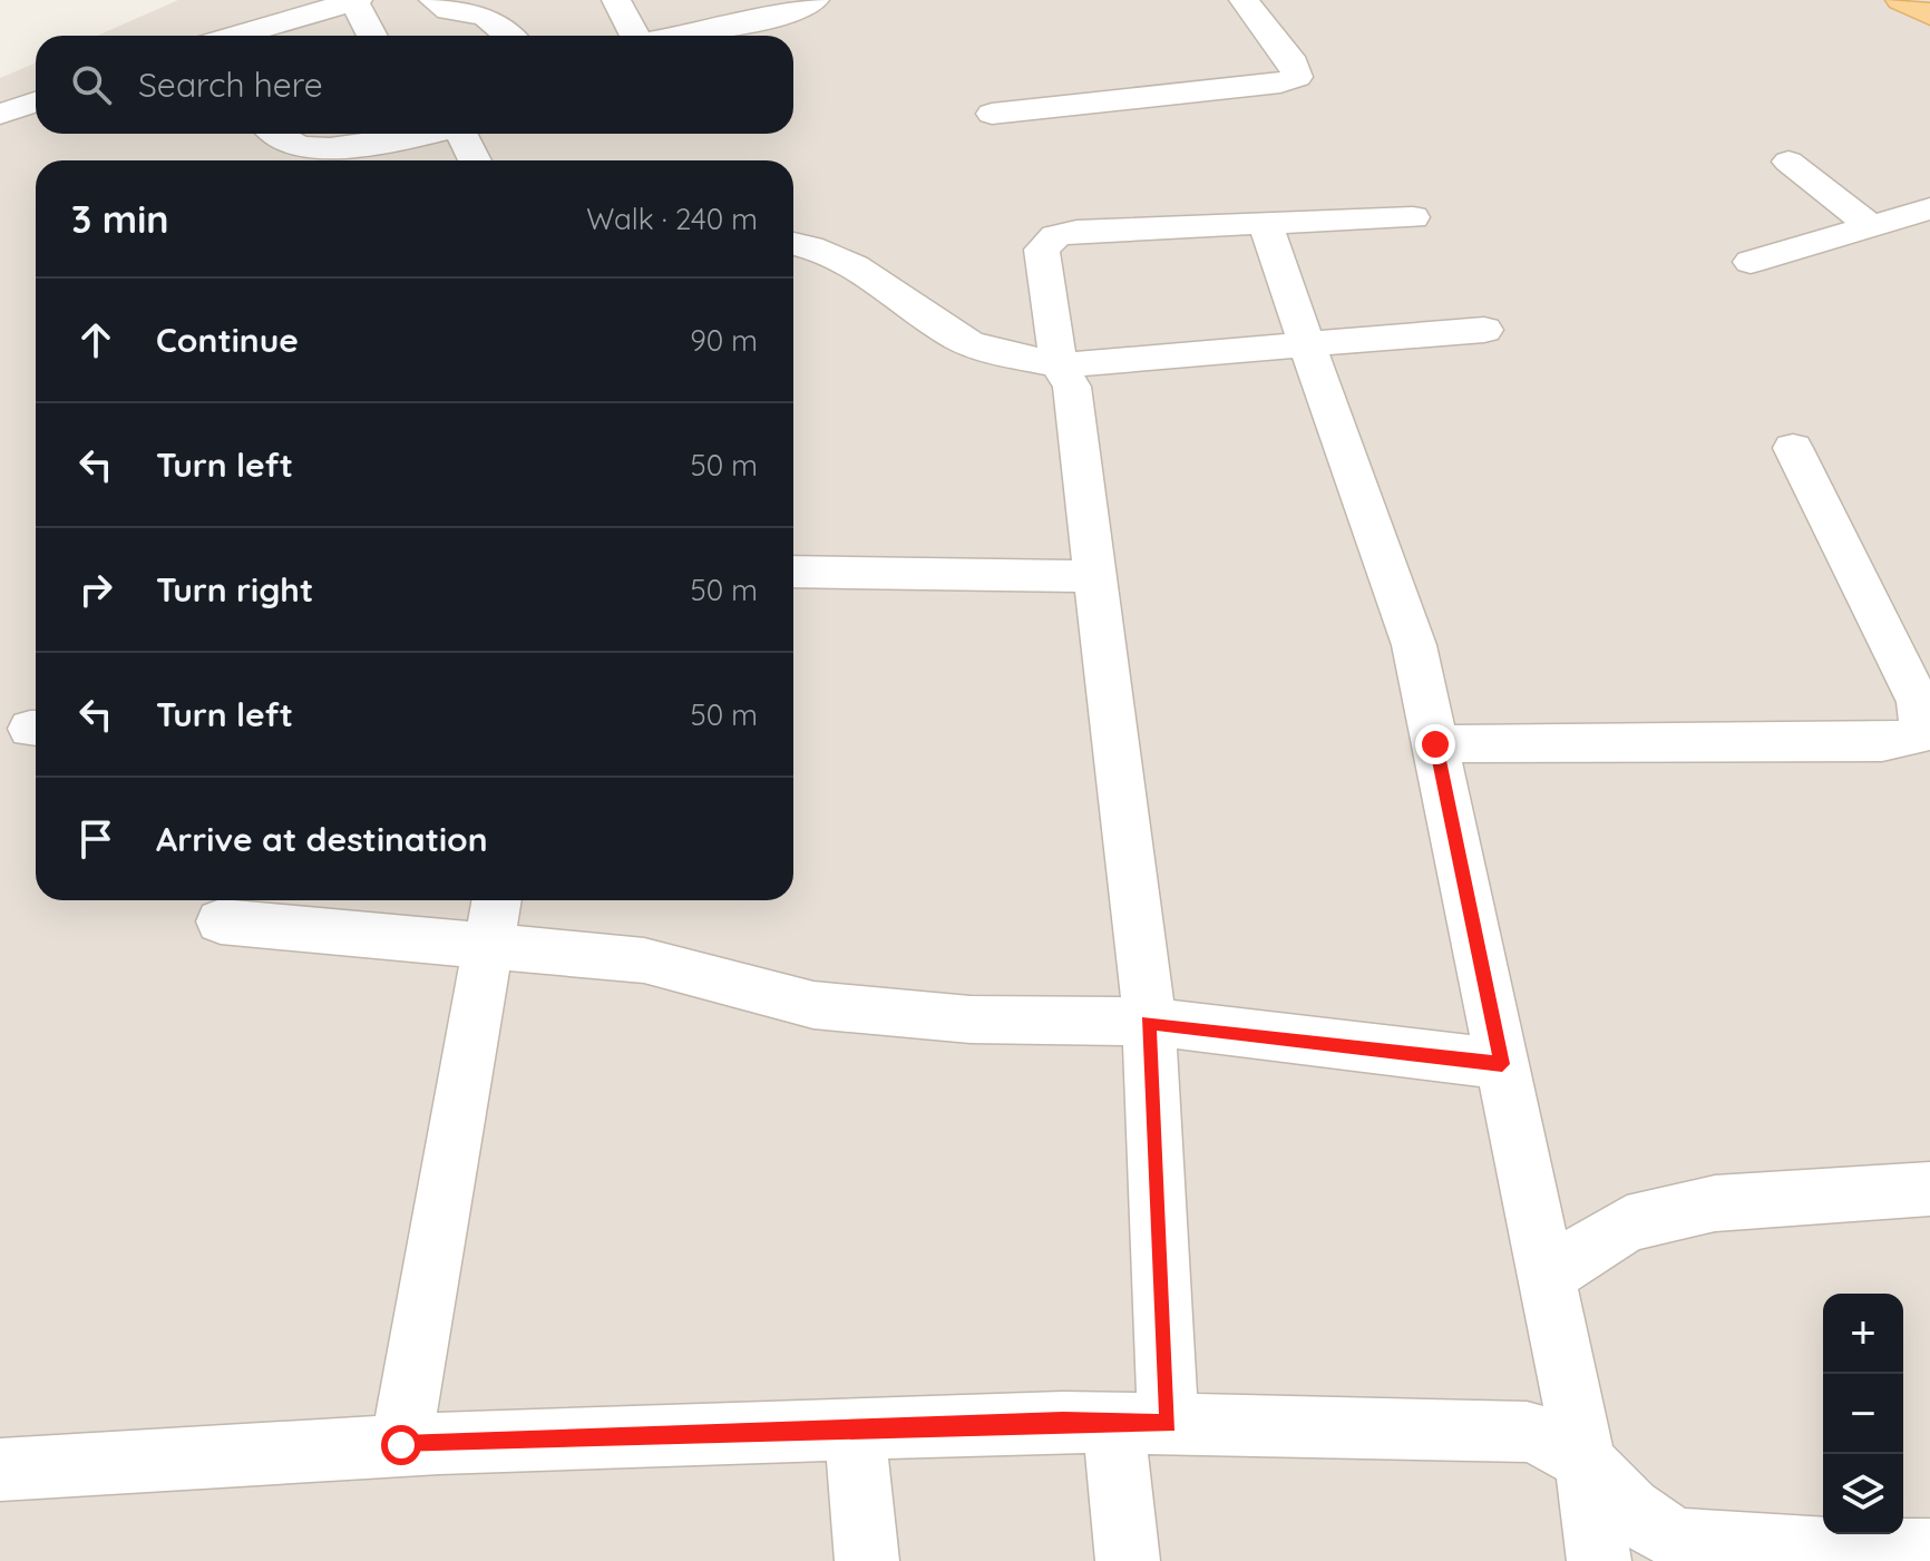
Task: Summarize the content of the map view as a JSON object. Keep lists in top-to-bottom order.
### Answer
{
  "page": {
    "search": "Search here",
    "heading": ["3 min", "Walk · 240 m"],
    "list": [
      ["Continue", "90 m"],
      ["Turn left", "50 m"],
      ["Turn right", "50 m"],
      ["Turn left", "50 m"],
      "Arrive at destination"
    ],
    "map_buttons": ["+", "−"]
  }
}
